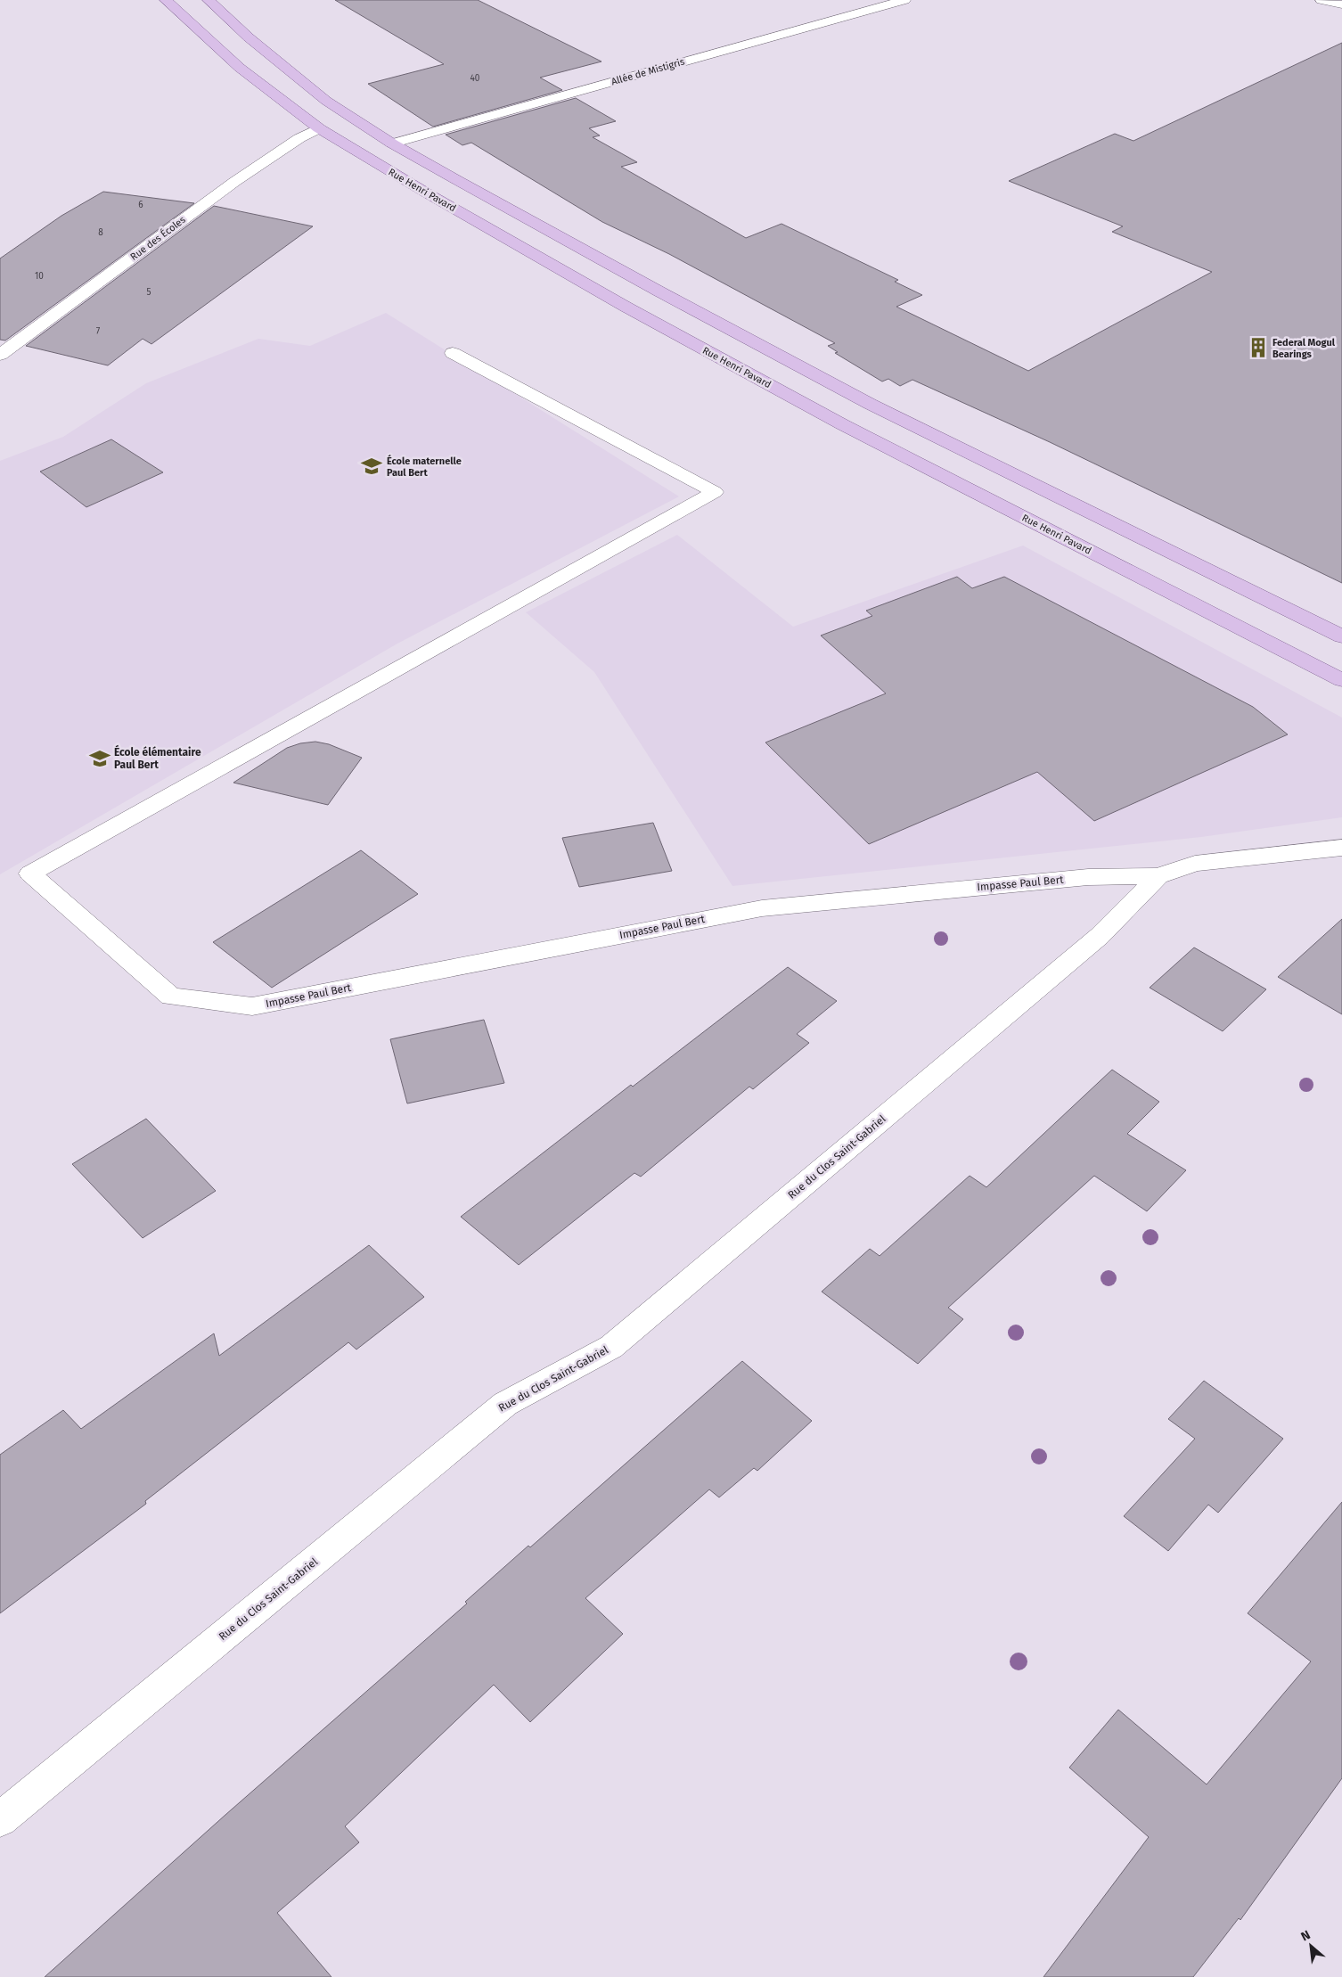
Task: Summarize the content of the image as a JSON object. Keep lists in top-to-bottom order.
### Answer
{
  "streets": {
    "main road": ["Rue Henri Pavard"],
    "street": [
      "Allée de Mistigris",
      "Rue des Écoles",
      "Impasse Paul Bert",
      "Rue du Clos Saint-Gabriel"
    ]
  },
  "crossings": [
    ["Rue Henri Pavard", "Rue des Écoles"],
    ["Impasse Paul Bert", "Rue du Clos Saint-Gabriel"]
  ],
  "places": {
    "building": ["Federal Mogul Bearings"],
    "school or university": ["École maternelle Paul Bert", "École élémentaire Paul Bert"]
  },
  "house_numbers": [
    "40",
    "6",
    "8",
    "10",
    "5",
    "7"
  ],
  "north": "top left"
}
